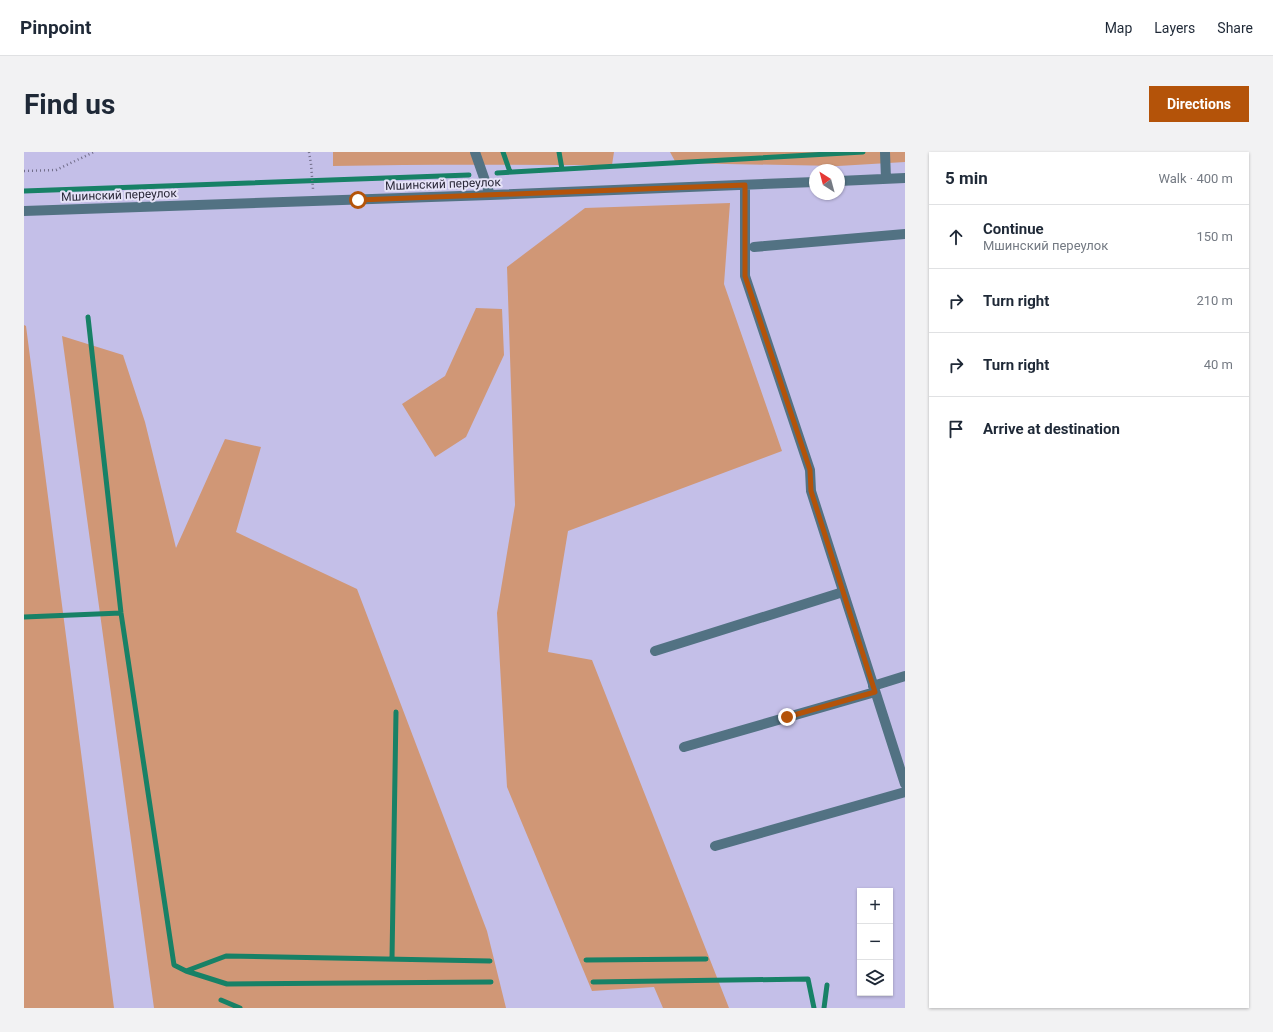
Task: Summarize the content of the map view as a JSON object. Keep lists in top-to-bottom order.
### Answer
{
  "streets": {
    "street": ["Мшинский переулок"]
  },
  "north": "top left",
  "page": {
    "header": "Pinpoint",
    "nav": ["Map", "Layers", "Share"],
    "buttons": "Directions",
    "title": "Find us",
    "heading": ["5 min", "Walk · 400 m"],
    "list": [
      ["Continue", "Мшинский переулок", "150 m"],
      ["Turn right", "210 m"],
      ["Turn right", "40 m"],
      "Arrive at destination"
    ],
    "map_buttons": ["+", "−"]
  }
}
